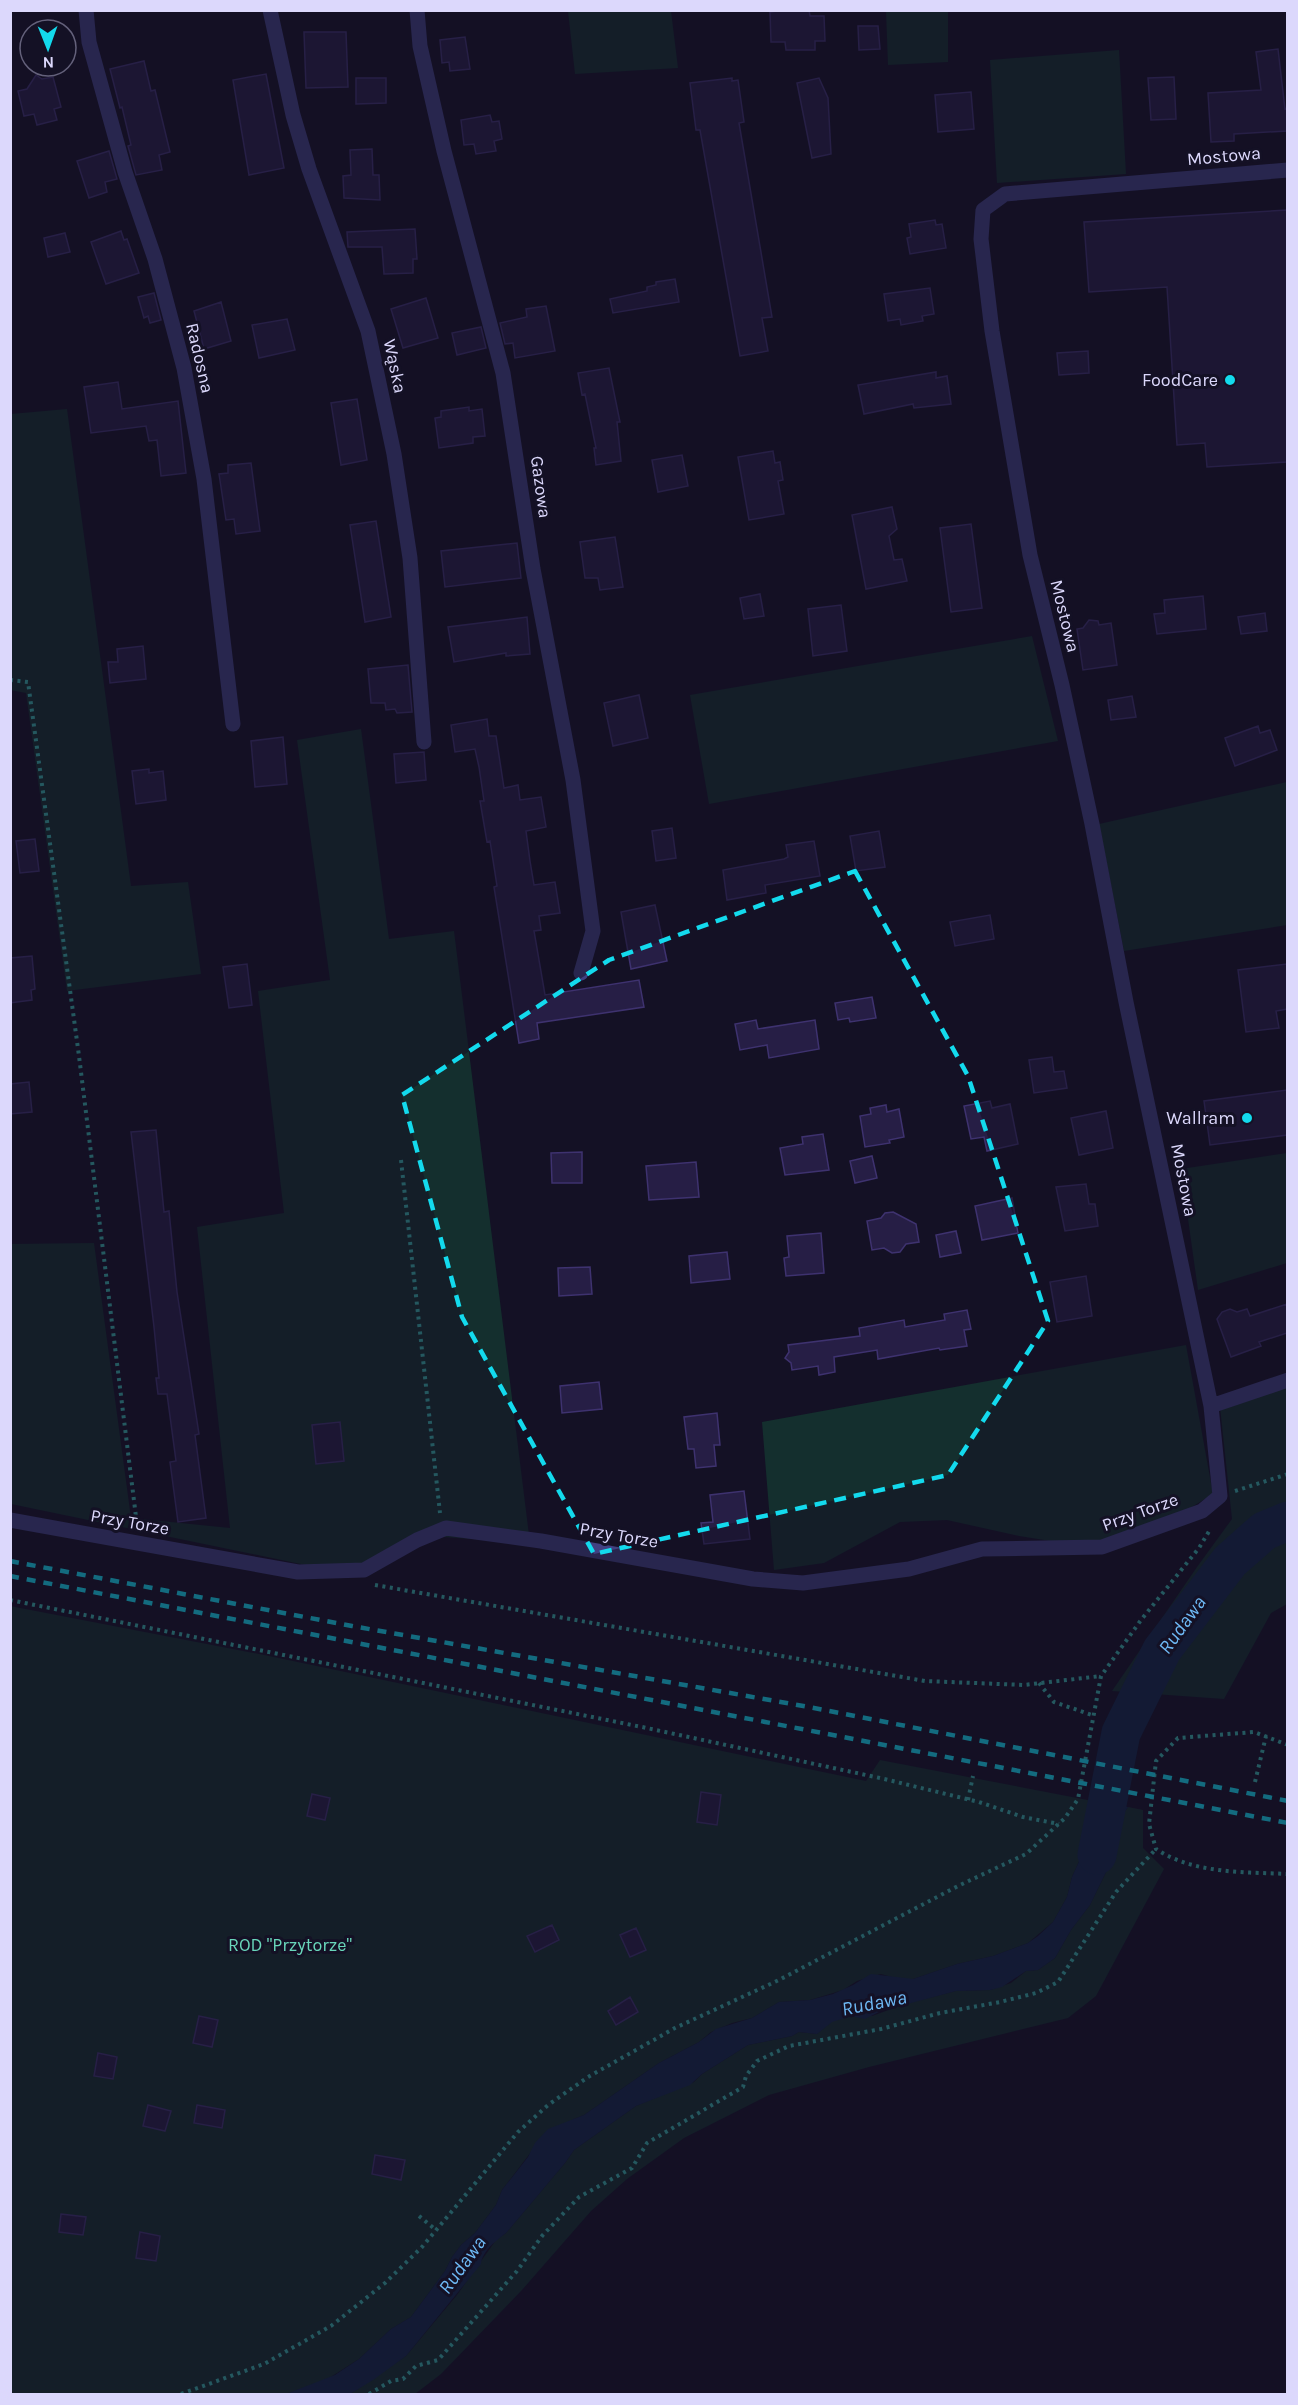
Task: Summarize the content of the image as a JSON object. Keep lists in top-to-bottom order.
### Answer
{
  "streets": {
    "street": [
      "Mostowa",
      "Radosna",
      "Wąska",
      "Gazowa",
      "Przy Torze"
    ]
  },
  "water": ["Rudawa"],
  "parks": ["ROD \"Przytorze\""],
  "places": ["FoodCare", "Wallram"],
  "north": "bottom"
}
